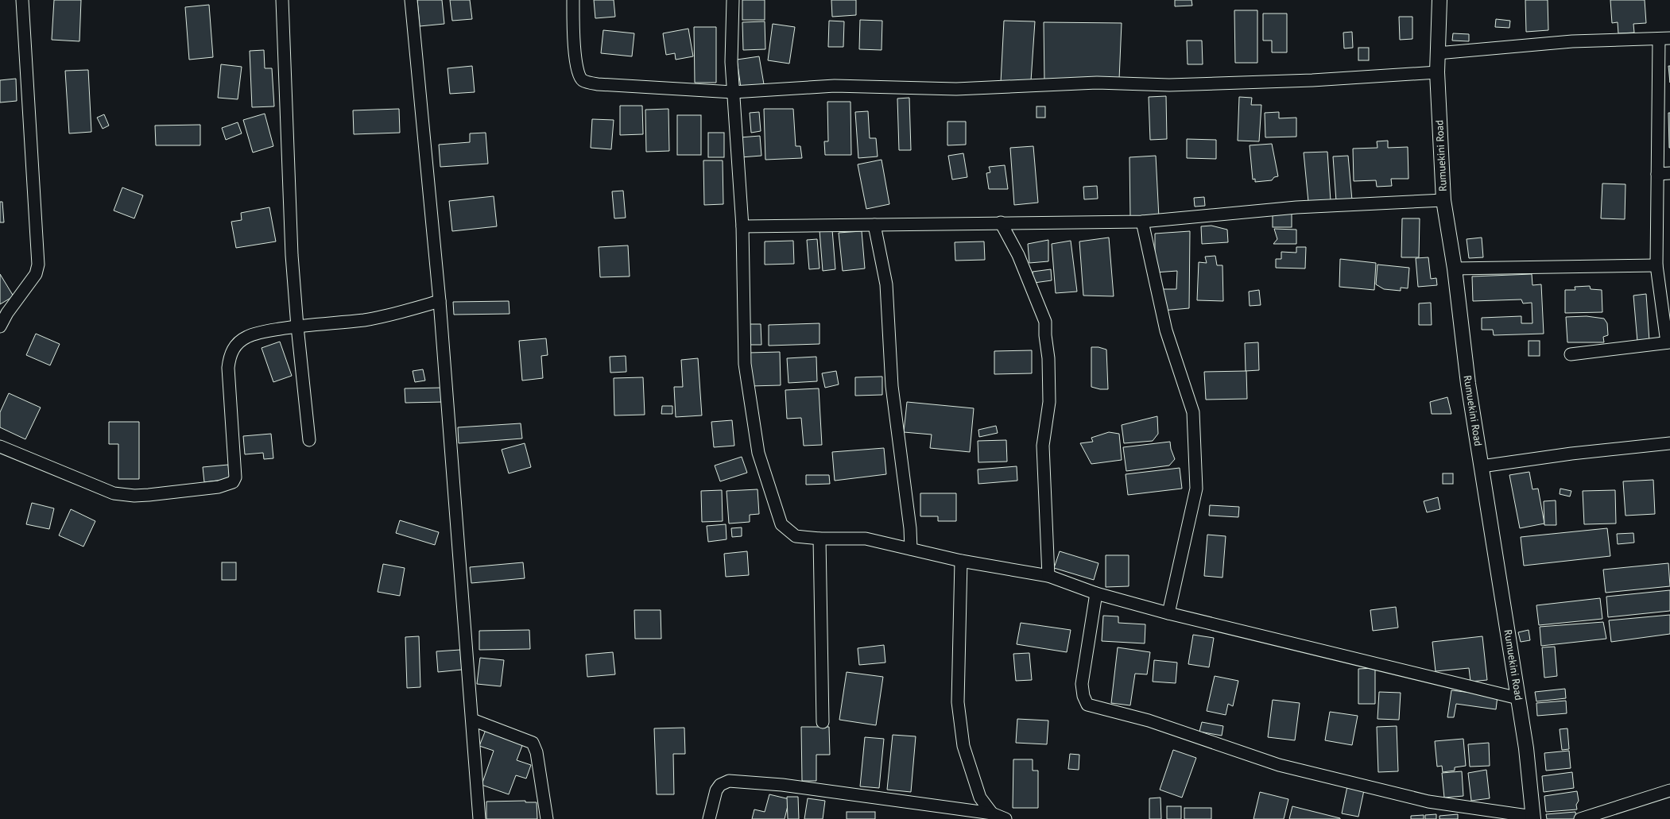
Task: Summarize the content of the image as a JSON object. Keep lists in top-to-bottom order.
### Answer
{
  "streets": {
    "street": ["Rumuekini Road"]
  }
}
